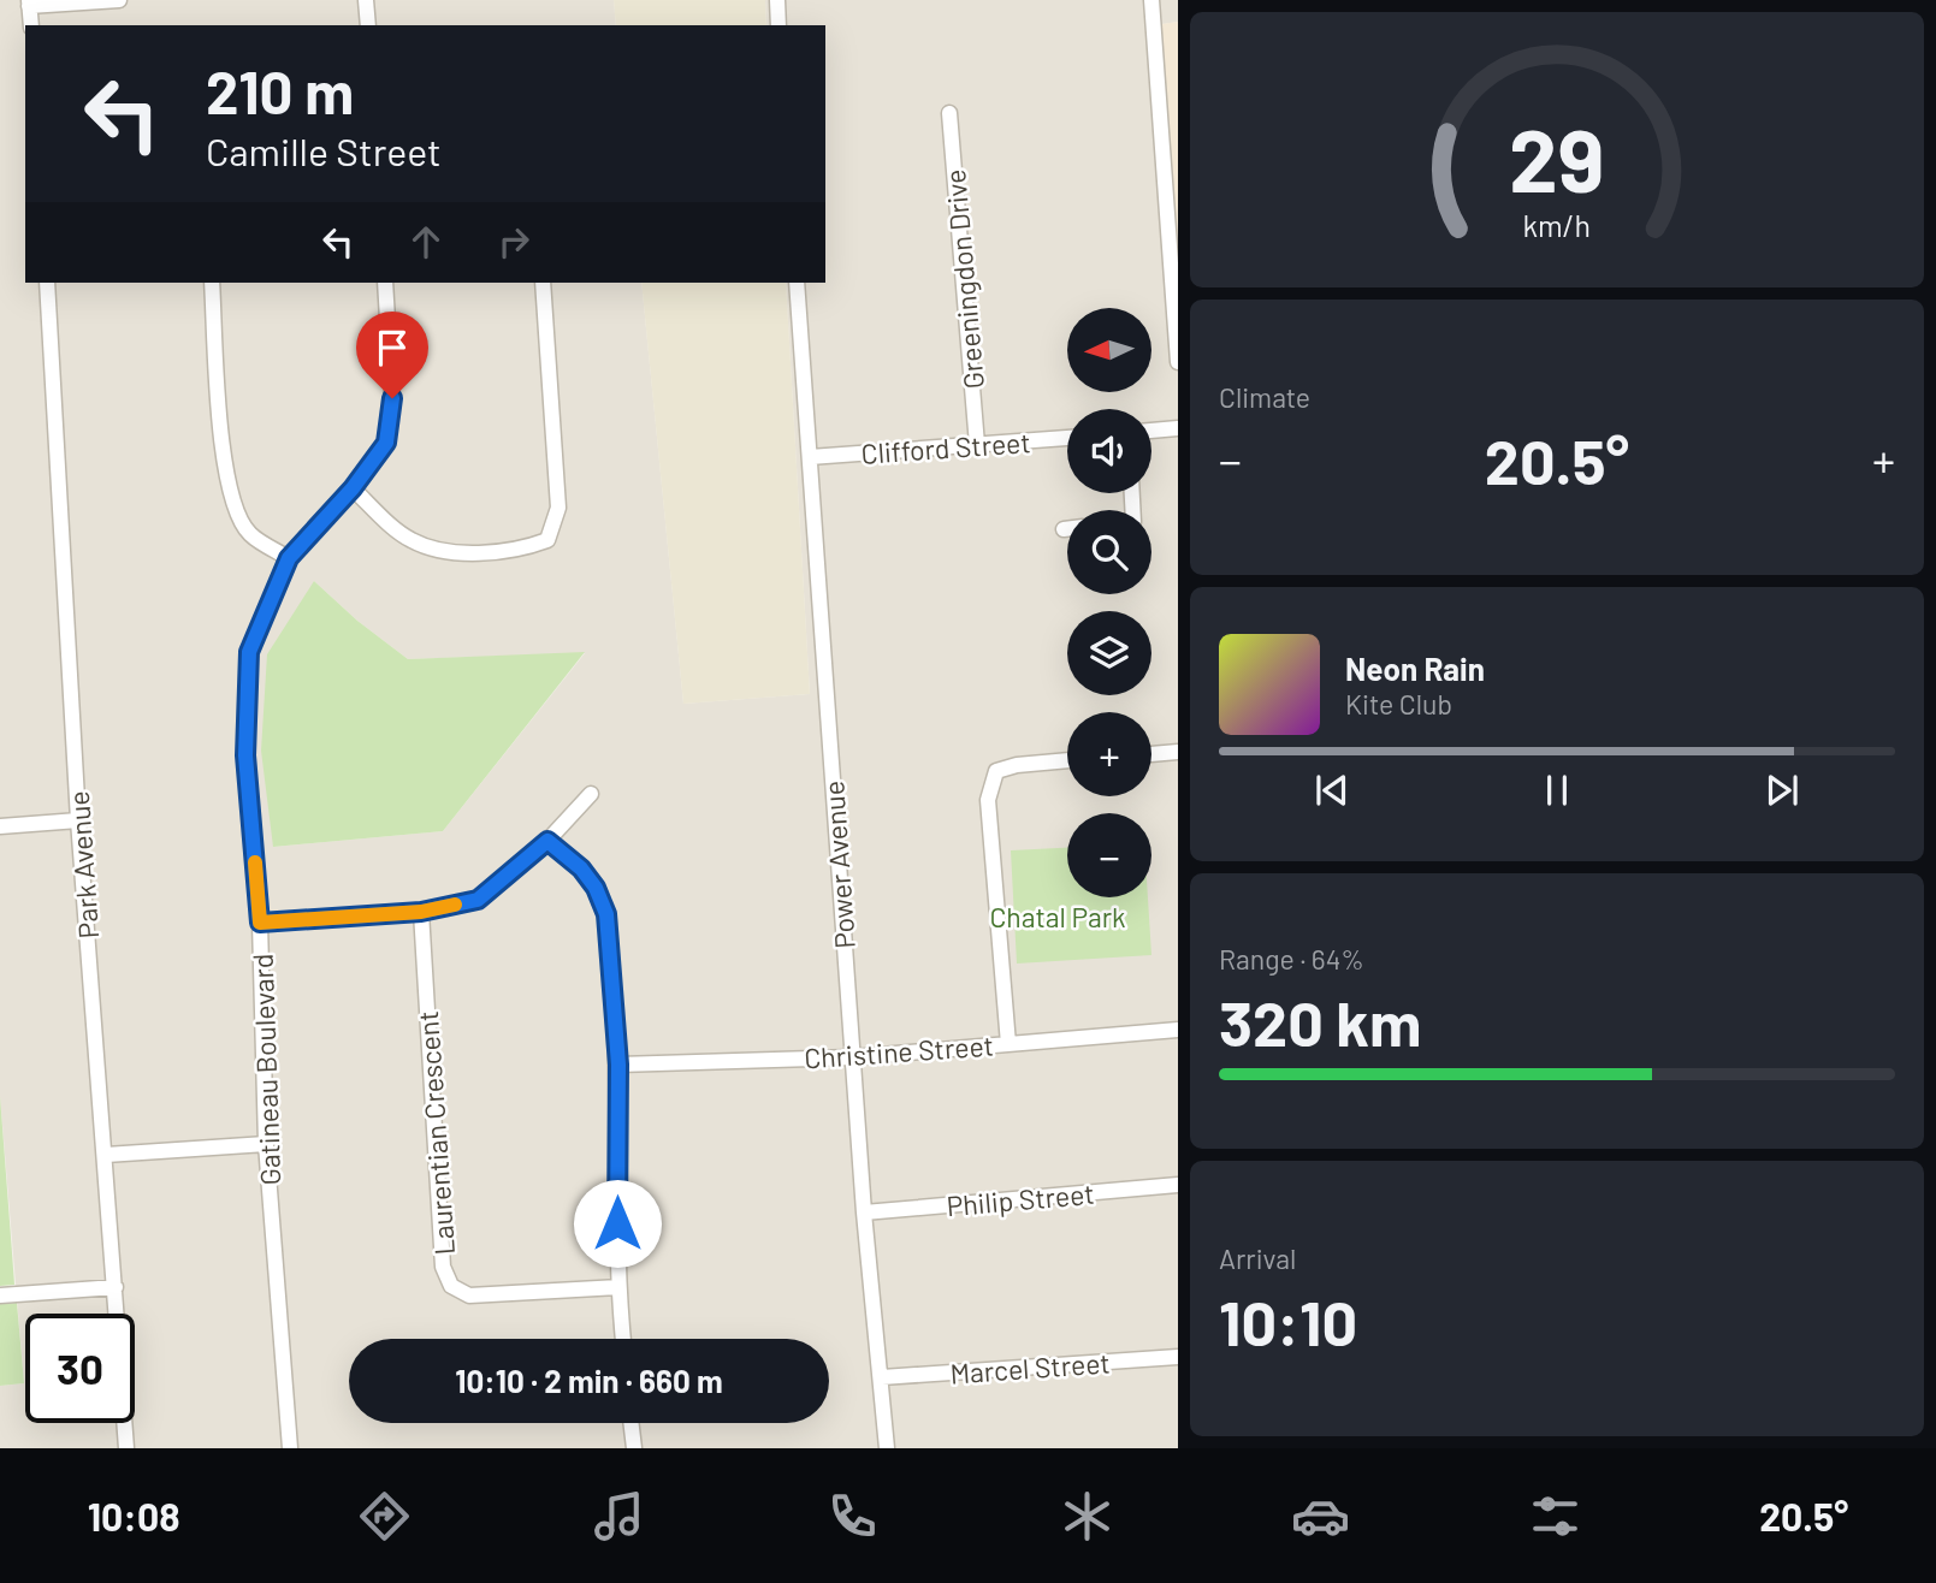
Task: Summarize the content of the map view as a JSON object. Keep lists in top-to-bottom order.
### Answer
{
  "streets": {
    "street": [
      "Greeningdon Drive",
      "Clifford Street",
      "Park Avenue",
      "Power Avenue",
      "Christine Street",
      "Gatineau Boulevard",
      "Laurentian Crescent",
      "Philip Street",
      "Marcel Street"
    ]
  },
  "crossings": [
    ["Greeningdon Drive", "Clifford Street"],
    ["Clifford Street", "Power Avenue"],
    ["Power Avenue", "Christine Street"],
    ["Power Avenue", "Philip Street"],
    ["Power Avenue", "Marcel Street"]
  ],
  "parks": ["Chatal Park"],
  "north": "left",
  "page": {
    "turn": ["210 m", "Camille Street"],
    "tile": [
      "Climate",
      ["Range · 64%", "320 km"],
      ["Arrival", "10:10"]
    ],
    "map_buttons": ["+", "−"],
    "heat": ["−", "20.5°", "+"],
    "song": ["Neon Rain", "Kite Club"],
    "limit": "30",
    "trip": "10:10 · 2 min · 660 m",
    "tabs": ["10:08", "20.5°"],
    "gauge": ["29", "km/h"]
  }
}
